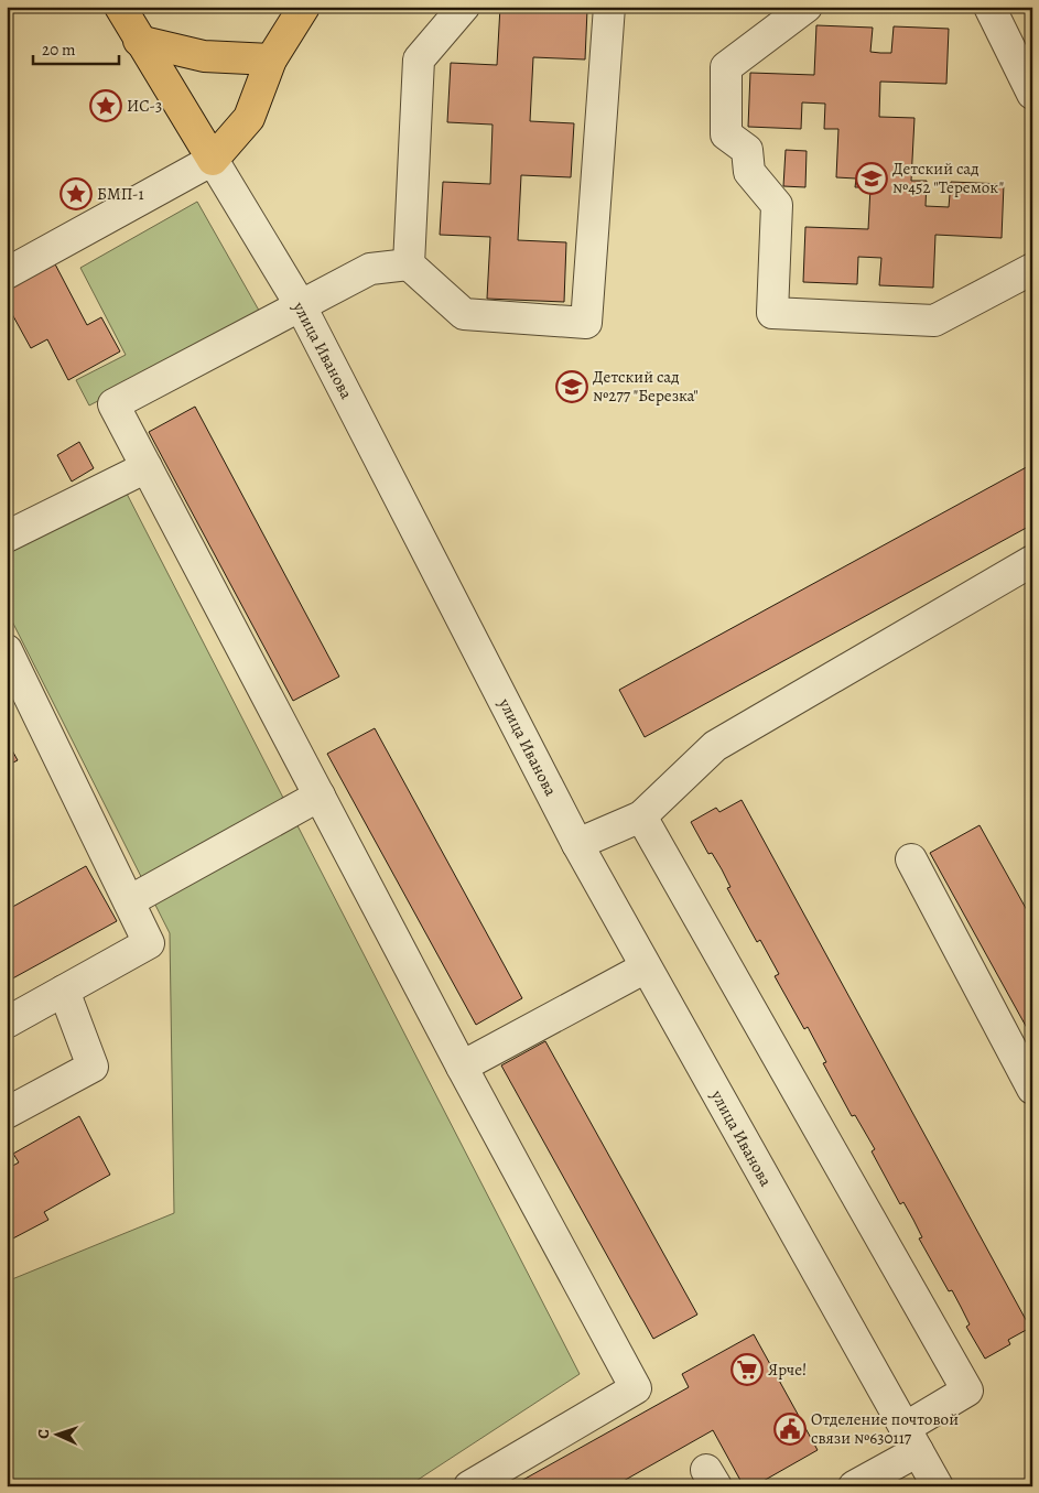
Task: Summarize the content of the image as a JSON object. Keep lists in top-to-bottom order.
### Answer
{
  "streets": {
    "main road": ["улица Иванова"]
  },
  "places": {
    "place": ["ИС-3", "БМП-1"],
    "school or university": ["Детский сад №452 \"Теремок\"", "Детский сад №277 \"Березка\""],
    "supermarket": ["Ярче!"],
    "public building": ["Отделение почтовой связи №630117"]
  },
  "scale_bar": "20 m",
  "north": "left"
}
